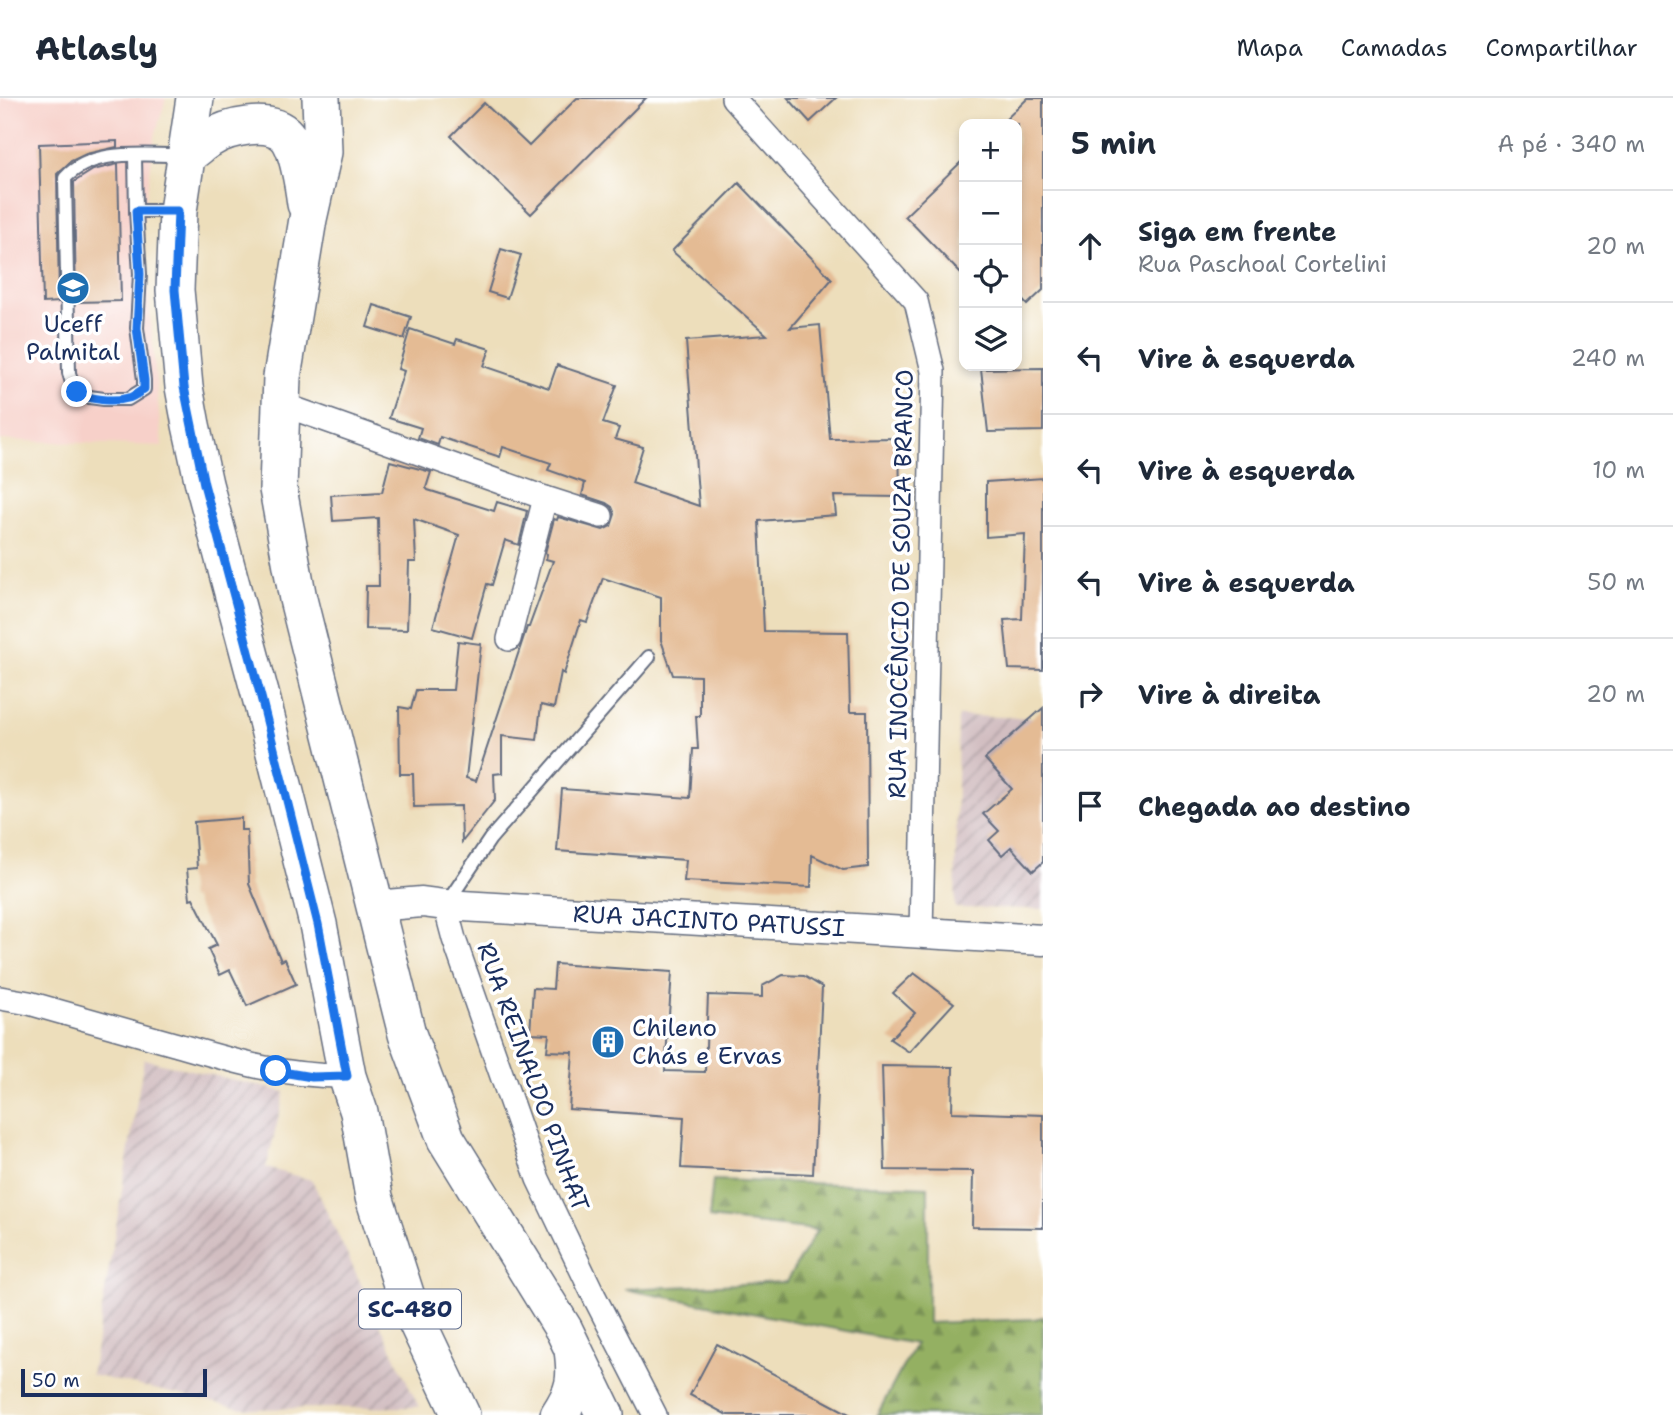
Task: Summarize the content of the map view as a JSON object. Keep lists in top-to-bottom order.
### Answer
{
  "streets": {
    "main road": ["SC-480"],
    "street": ["RUA INOCÊNCIO DE SOUZA BRANCO", "RUA JACINTO PATUSSI", "RUA REINALDO PINHAT"]
  },
  "crossings": [
    ["RUA INOCÊNCIO DE SOUZA BRANCO", "RUA JACINTO PATUSSI"],
    ["RUA JACINTO PATUSSI", "RUA REINALDO PINHAT"]
  ],
  "places": {
    "school or university": ["Uceff Palmital"],
    "building": ["Chileno Chás e Ervas"]
  },
  "scale_bar": "50 m",
  "page": {
    "header": "Atlasly",
    "nav": ["Mapa", "Camadas", "Compartilhar"],
    "heading": ["5 min", "A pé · 340 m"],
    "map_buttons": ["+", "−"],
    "list": [
      ["Siga em frente", "Rua Paschoal Cortelini", "20 m"],
      ["Vire à esquerda", "240 m"],
      ["Vire à esquerda", "10 m"],
      ["Vire à esquerda", "50 m"],
      ["Vire à direita", "20 m"],
      "Chegada ao destino"
    ],
    "scale": "50 m"
  }
}
